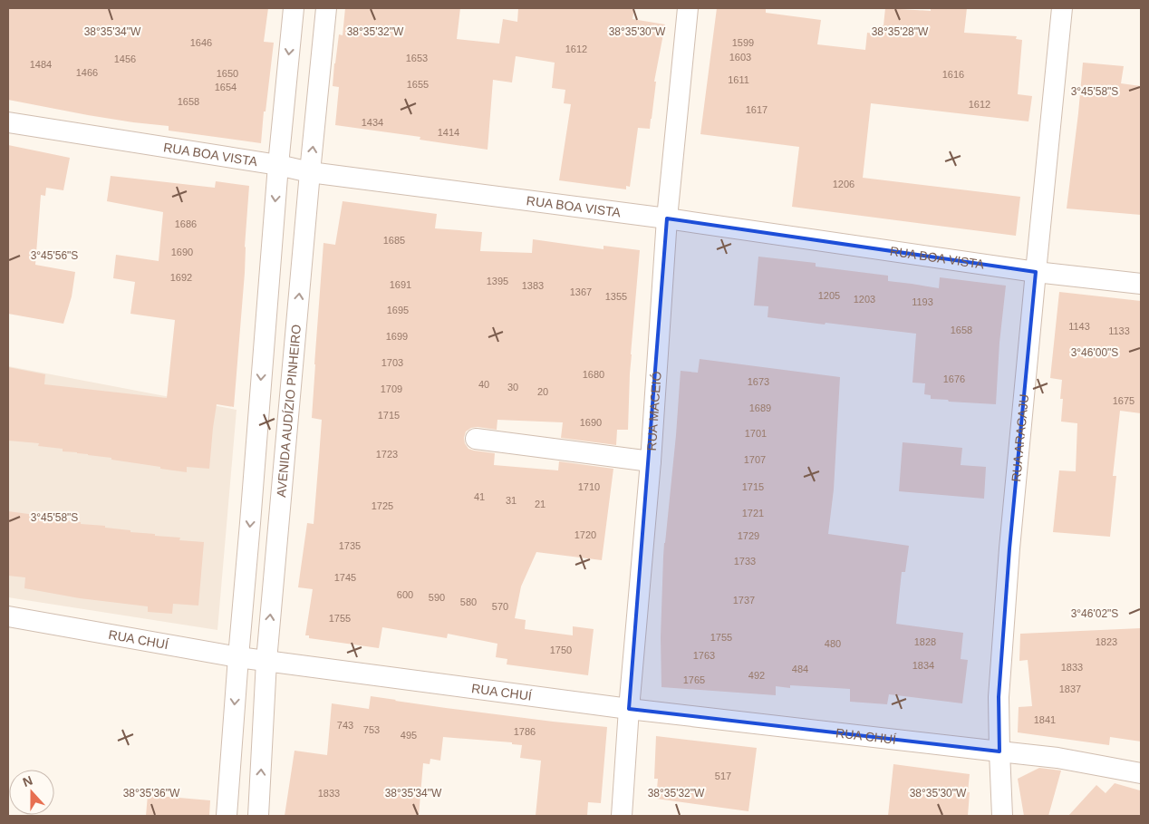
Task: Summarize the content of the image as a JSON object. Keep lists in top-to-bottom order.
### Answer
{
  "streets": {
    "street": [
      "RUA BOA VISTA",
      "AVENIDA AUDÍZIO PINHEIRO",
      "RUA MACEIÓ",
      "RUA ARACAJU",
      "RUA CHUÍ"
    ]
  },
  "crossings": [
    ["RUA BOA VISTA", "AVENIDA AUDÍZIO PINHEIRO"],
    ["RUA BOA VISTA", "RUA MACEIÓ"],
    ["RUA BOA VISTA", "RUA ARACAJU"],
    ["AVENIDA AUDÍZIO PINHEIRO", "RUA CHUÍ"],
    ["RUA MACEIÓ", "RUA CHUÍ"],
    ["RUA ARACAJU", "RUA CHUÍ"]
  ],
  "house_numbers": [
    "1646",
    "1599",
    "1612",
    "1603",
    "1653",
    "1456",
    "1484",
    "1466",
    "1650",
    "1616",
    "1611",
    "1655",
    "1654",
    "1658",
    "1612",
    "1617",
    "1434",
    "1414",
    "1206",
    "1686",
    "1685",
    "1690",
    "1692",
    "1395",
    "1691",
    "1383",
    "1367",
    "1205",
    "1355",
    "1203",
    "1193",
    "1695",
    "1143",
    "1658",
    "1133",
    "1699",
    "1703",
    "1680",
    "1676",
    "1673",
    "40",
    "30",
    "1709",
    "20",
    "1675",
    "1689",
    "1715",
    "1690",
    "1701",
    "1723",
    "1707",
    "1710",
    "1715",
    "41",
    "31",
    "21",
    "1725",
    "1721",
    "1720",
    "1729",
    "1735",
    "1733",
    "1745",
    "600",
    "590",
    "1737",
    "580",
    "570",
    "1755",
    "1755",
    "1828",
    "1823",
    "480",
    "1750",
    "1763",
    "1834",
    "1833",
    "484",
    "492",
    "1765",
    "1837",
    "1841",
    "743",
    "753",
    "1786",
    "495",
    "517",
    "1833"
  ],
  "north": "top",
  "coordinates": [
    "38°35'34\"W",
    "38°35'32\"W",
    "38°35'30\"W",
    "38°35'28\"W",
    "3°45'58\"S",
    "3°45'56\"S",
    "3°46'00\"S",
    "3°46'02\"S",
    "38°35'36\"W"
  ]
}
